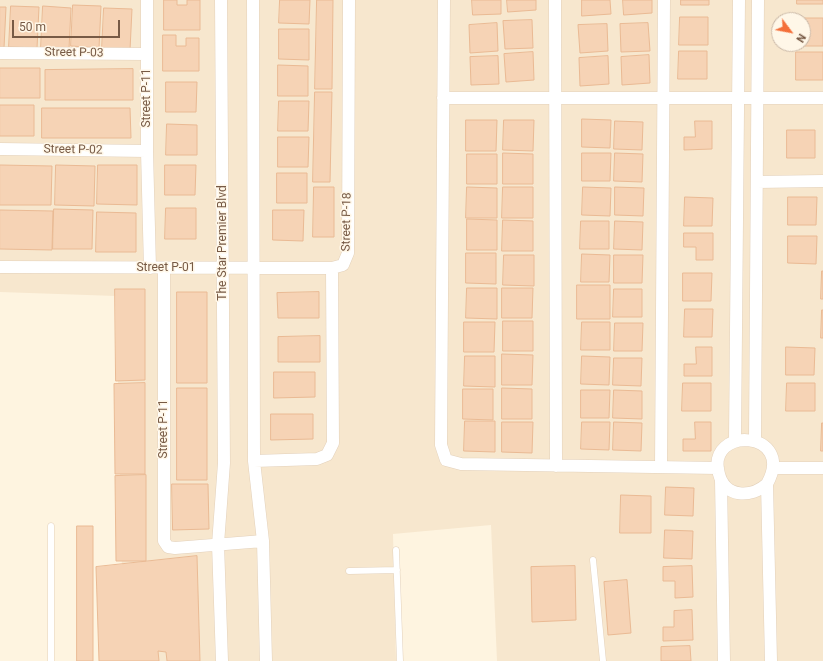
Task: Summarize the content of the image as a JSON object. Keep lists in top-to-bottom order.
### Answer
{
  "streets": {
    "street": [
      "Street P-03",
      "Street P-11",
      "Street P-02",
      "Street P-18",
      "The Star Premier Blvd",
      "Street P-01"
    ]
  },
  "crossings": [
    ["Street P-03", "Street P-11"],
    ["Street P-11", "Street P-02"],
    ["Street P-11", "The Star Premier Blvd"],
    ["Street P-11", "Street P-01"],
    ["Street P-18", "Street P-01"],
    ["The Star Premier Blvd", "Street P-01"]
  ],
  "scale_bar": "50 m",
  "north": "bottom right"
}
